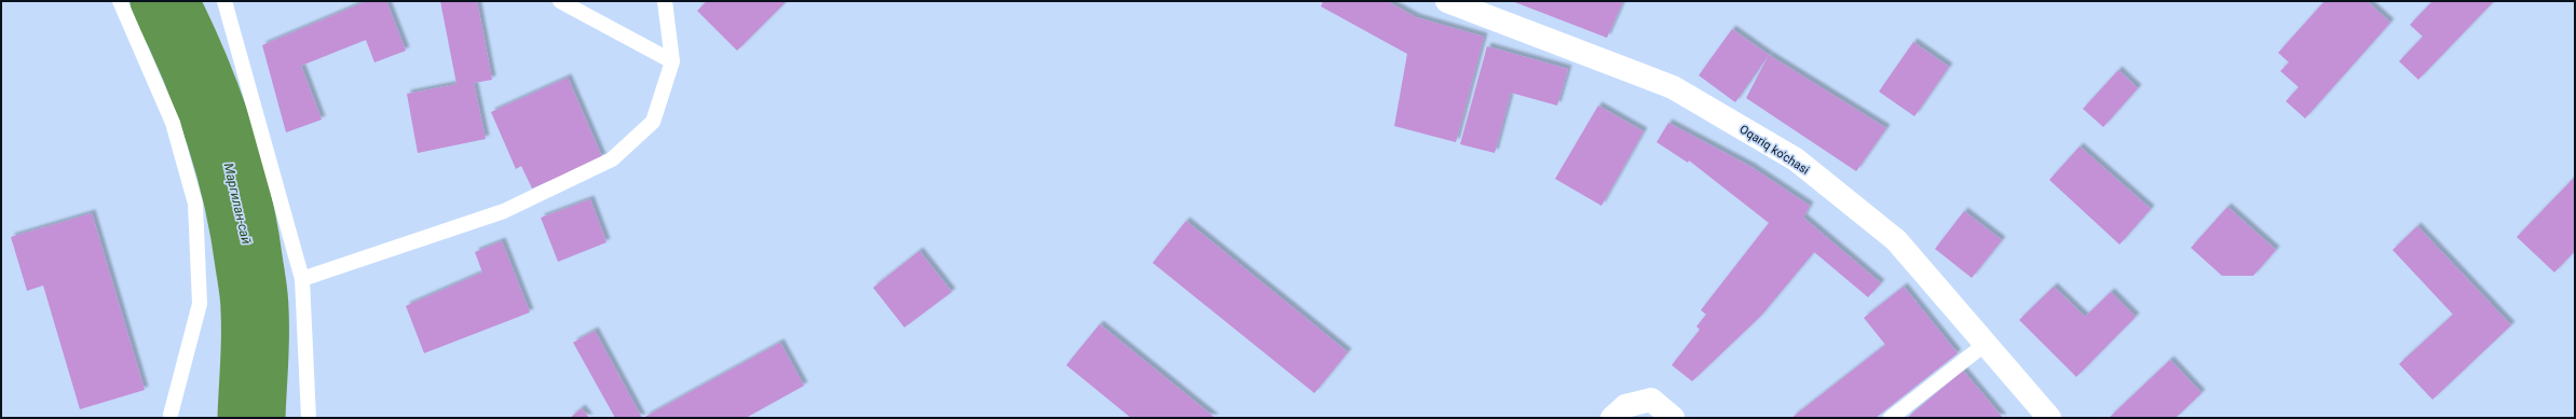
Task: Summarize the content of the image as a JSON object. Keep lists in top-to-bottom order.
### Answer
{
  "streets": {
    "street": ["Oqariq ko'chasi"]
  },
  "water": ["Маргилан-сай"]
}
